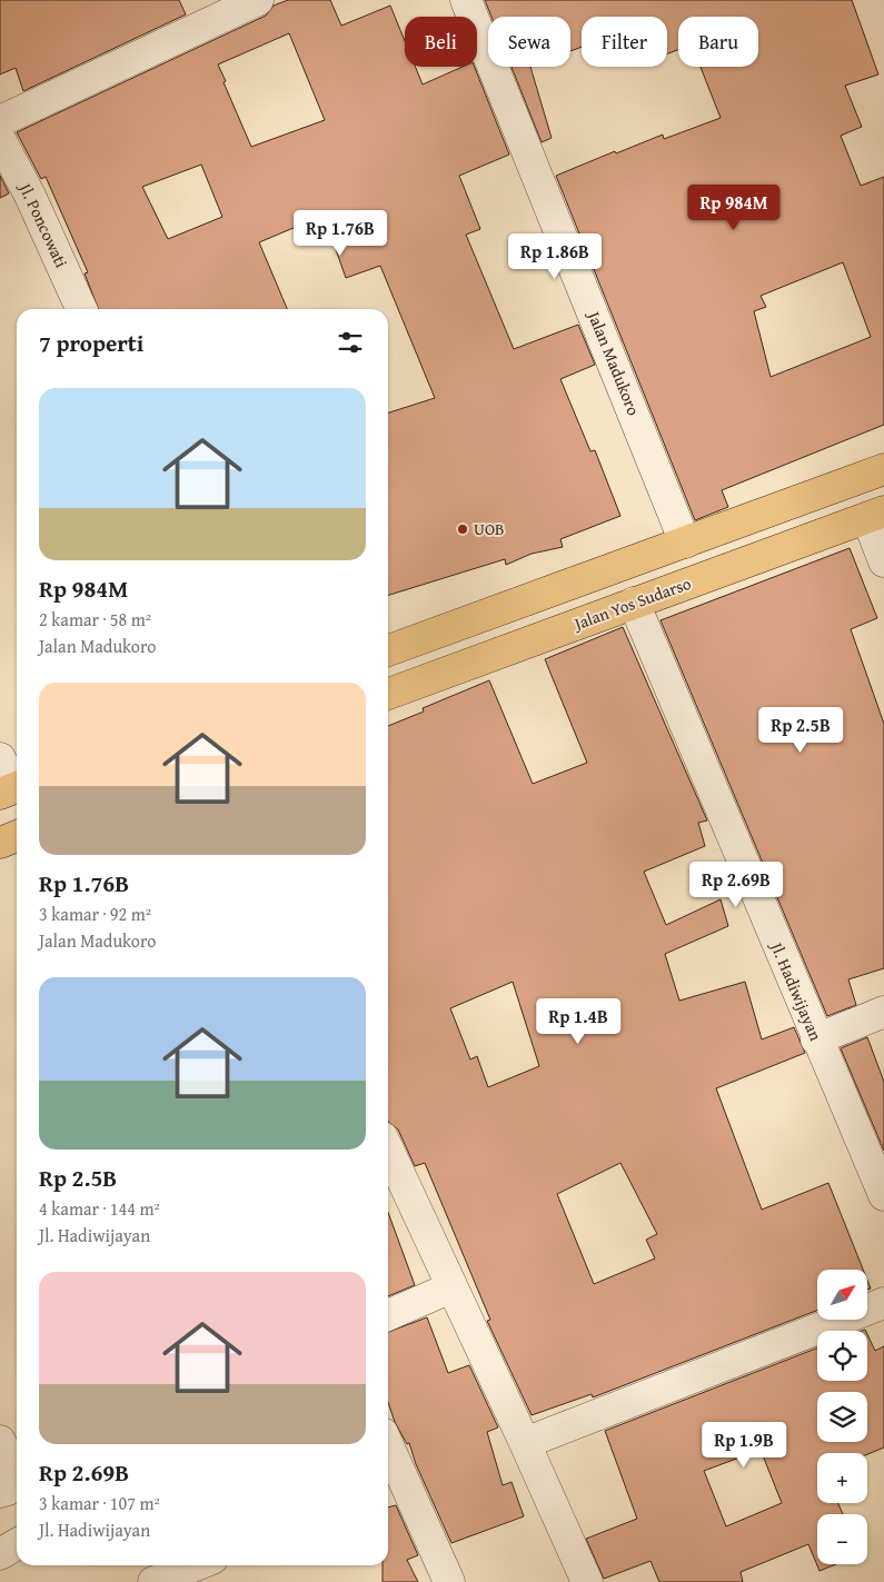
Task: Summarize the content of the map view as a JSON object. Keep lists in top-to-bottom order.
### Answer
{
  "streets": {
    "main road": ["Jalan Yos Sudarso"],
    "street": ["Jl. Poncowati", "Jalan Madukoro", "Jl. Hadiwijayan"]
  },
  "crossings": [
    ["Jalan Yos Sudarso", "Jl. Hadiwijayan"]
  ],
  "places": ["UOB"],
  "north": "top right",
  "page": {
    "chip": [
      "Beli",
      "Sewa",
      "Filter",
      "Baru"
    ],
    "price": [
      "Rp 984M",
      "Rp 1.76B",
      "Rp 1.86B",
      "Rp 2.5B",
      "Rp 2.69B",
      "Rp 1.4B",
      "Rp 1.9B"
    ],
    "heading": "7 properti",
    "list": [
      {
        "name": "Rp 984M",
        "note": "2 kamar · 58 m² · Jalan Madukoro"
      },
      {
        "name": "Rp 1.76B",
        "note": "3 kamar · 92 m² · Jalan Madukoro"
      },
      {
        "name": "Rp 2.5B",
        "note": "4 kamar · 144 m² · Jl. Hadiwijayan"
      },
      {
        "name": "Rp 2.69B",
        "note": "3 kamar · 107 m² · Jl. Hadiwijayan"
      }
    ],
    "map_buttons": ["+", "−"]
  }
}
